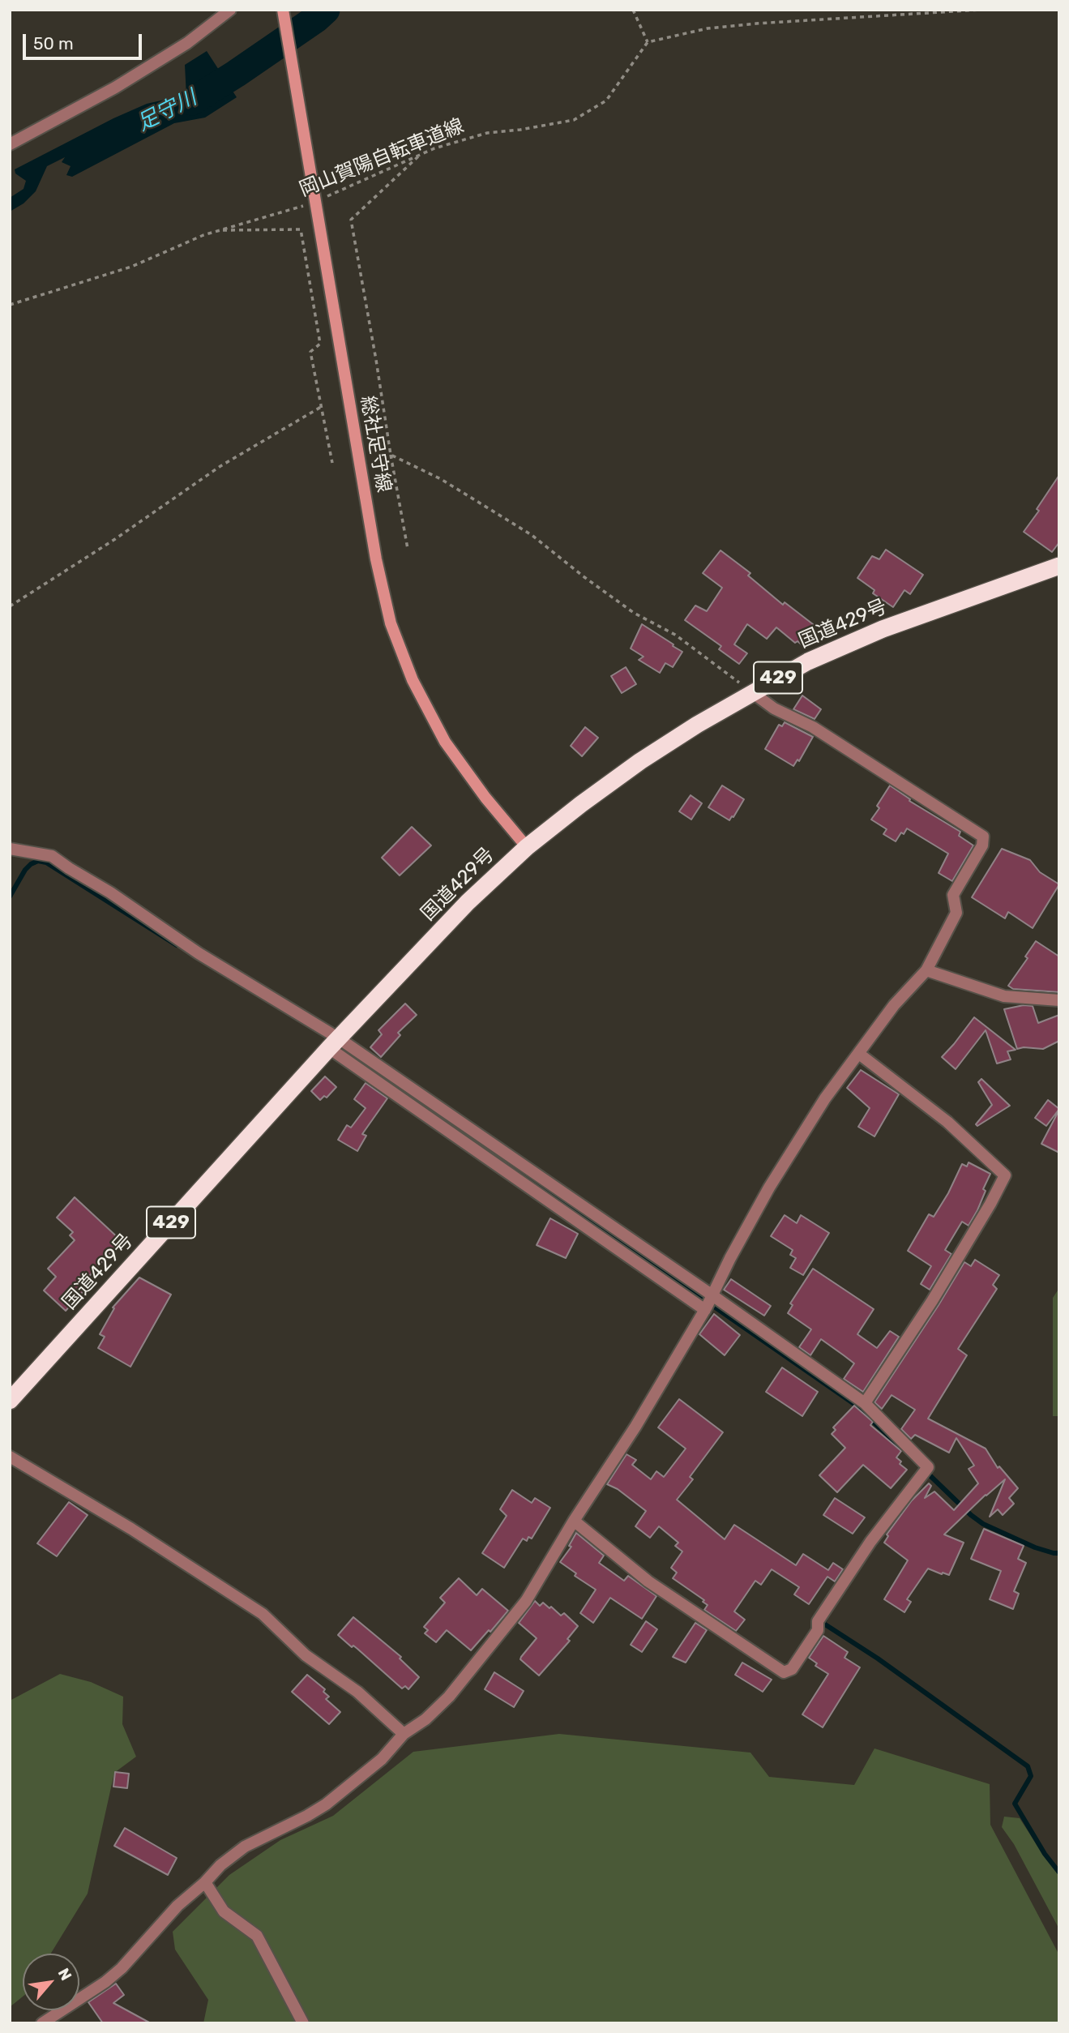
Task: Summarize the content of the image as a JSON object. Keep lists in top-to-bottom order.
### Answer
{
  "streets": {
    "highway": ["国道429号", "429"],
    "main road": ["総社足守線"],
    "path": ["岡山賀陽自転車道線"]
  },
  "crossings": [
    ["岡山賀陽自転車道線", "総社足守線"],
    ["総社足守線", "国道429号"]
  ],
  "water": ["足守川"],
  "scale_bar": "50 m",
  "north": "top right"
}
